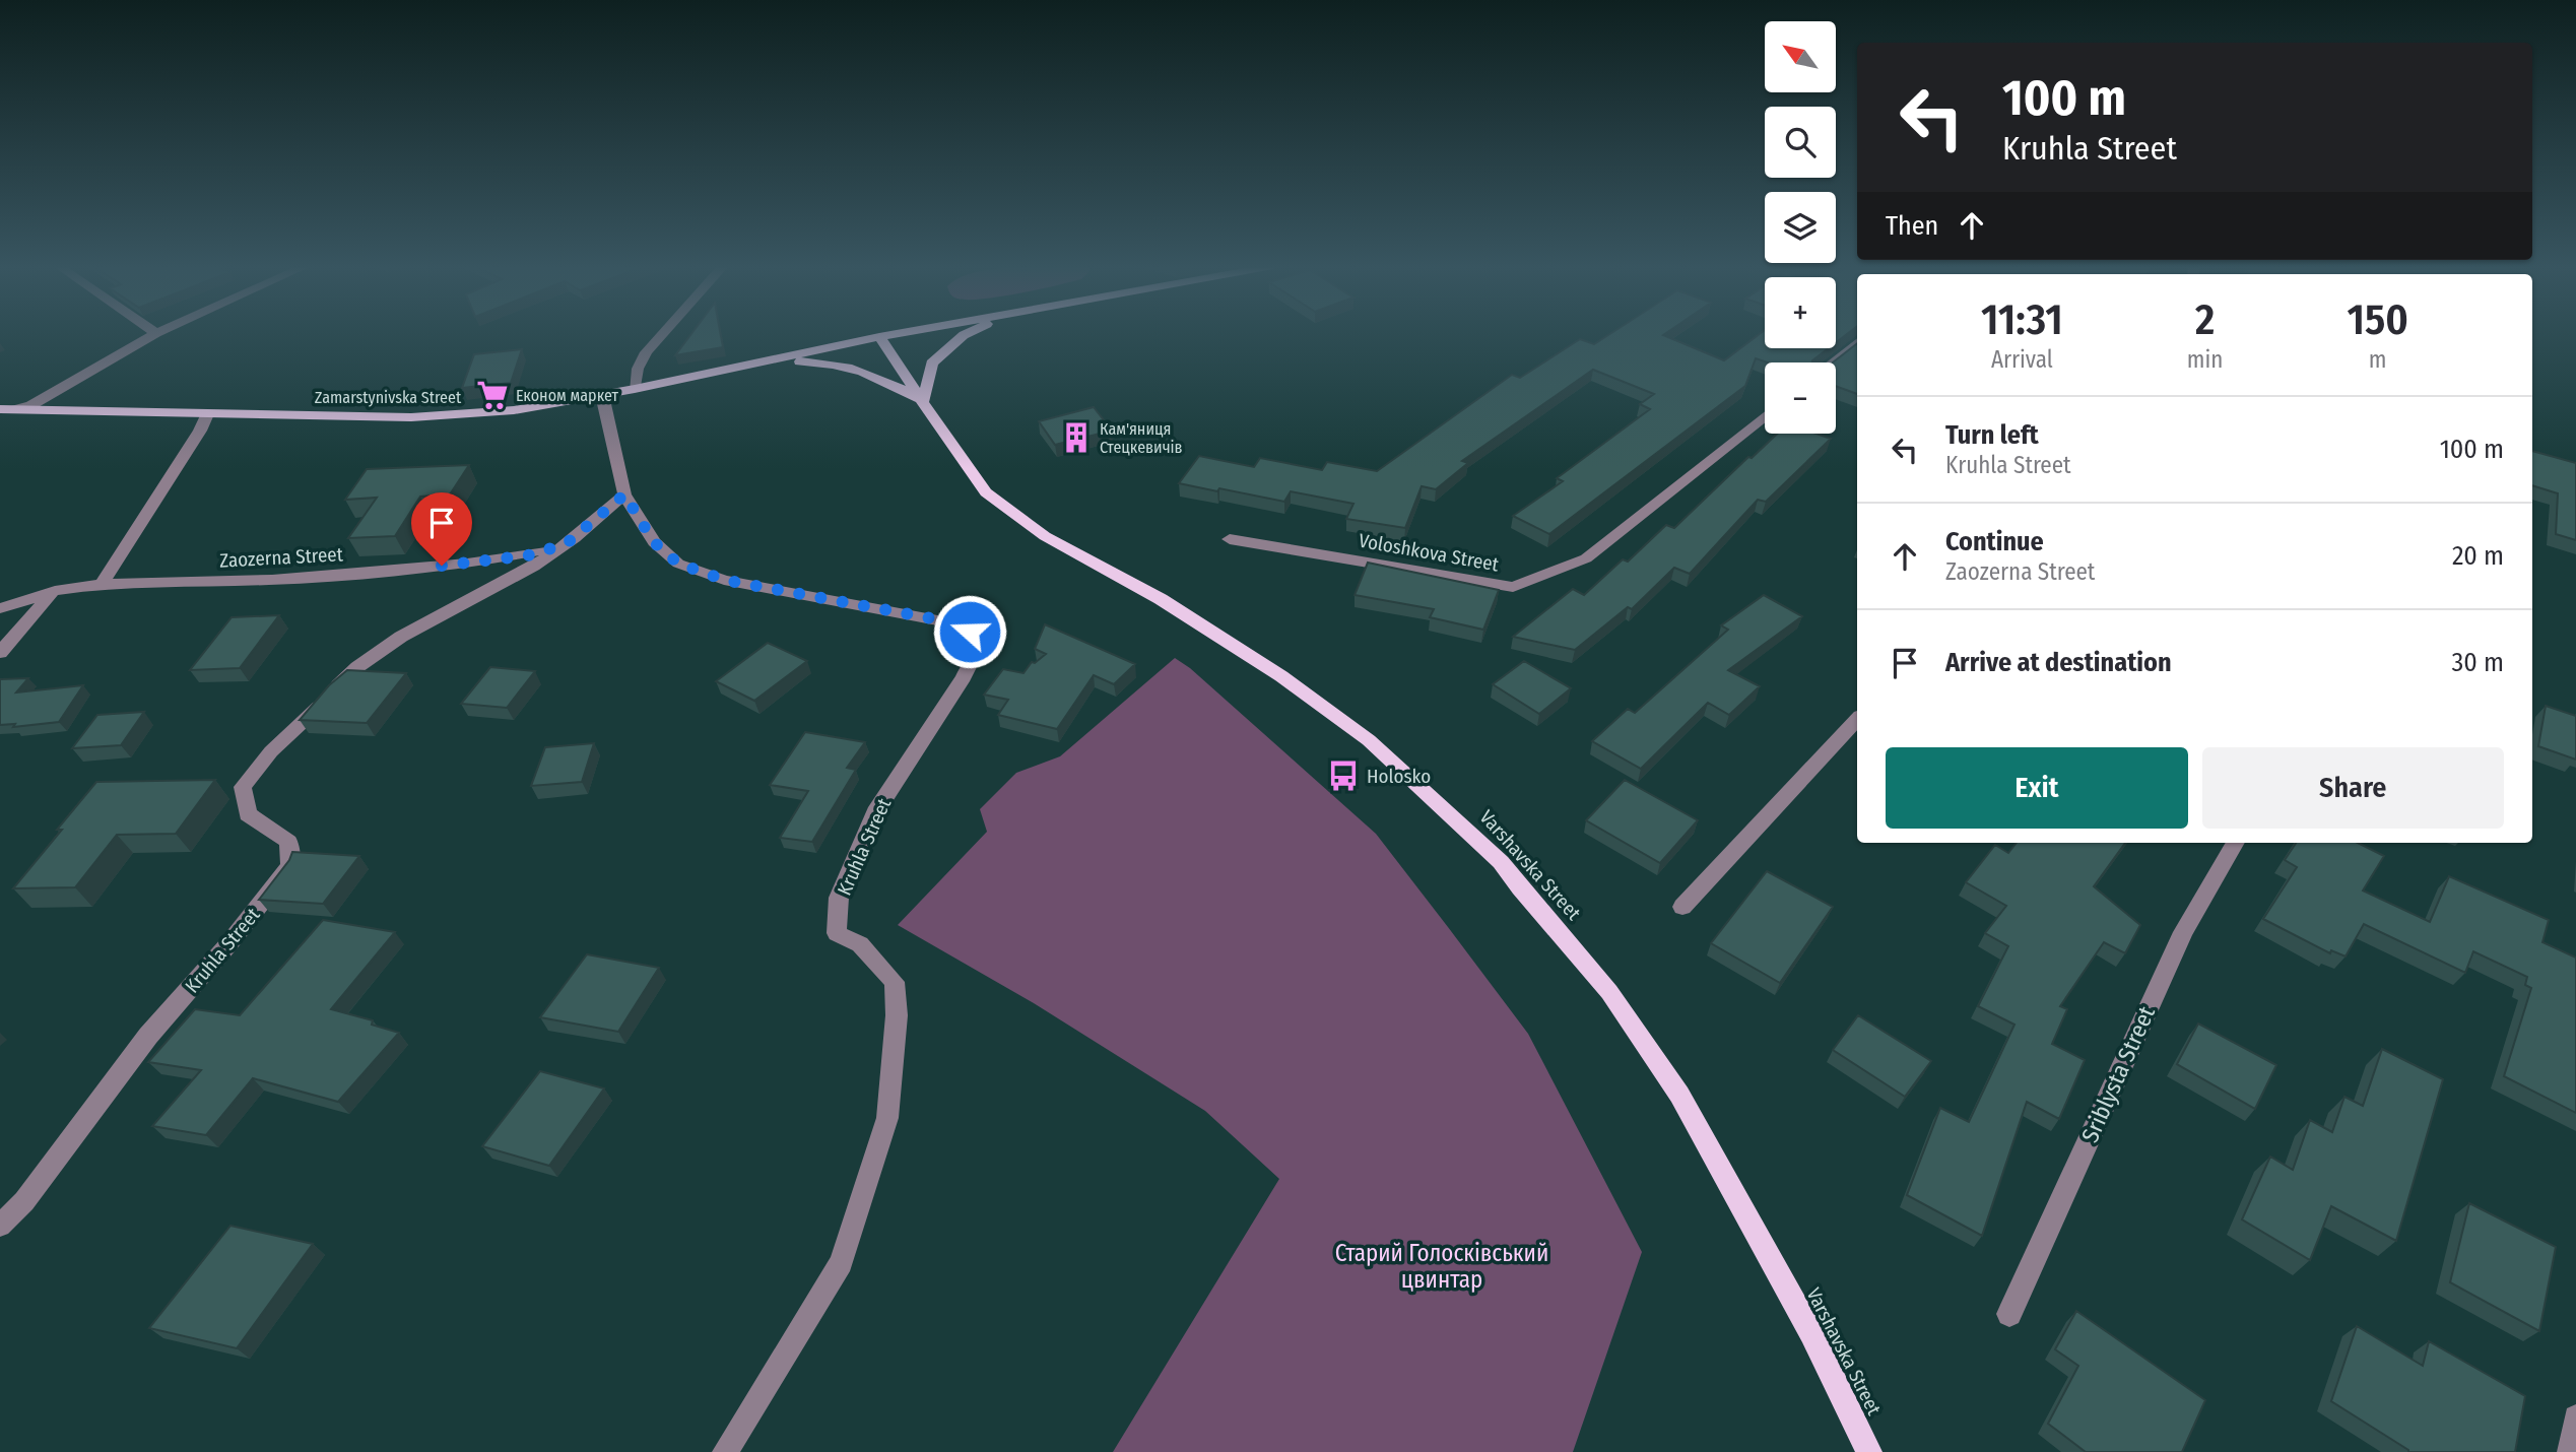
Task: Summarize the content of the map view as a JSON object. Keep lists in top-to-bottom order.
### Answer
{
  "streets": {
    "main road": ["Zamarstynivska Street", "Varshavska Street"],
    "street": [
      "Voloshkova Street",
      "Zaozerna Street",
      "Kruhla Street",
      "Sriblysta Street"
    ]
  },
  "crossings": [
    ["Zamarstynivska Street", "Kruhla Street"],
    ["Zamarstynivska Street", "Varshavska Street"],
    ["Zaozerna Street", "Kruhla Street"]
  ],
  "parks": ["Старий Голосківський цвинтар"],
  "places": {
    "supermarket": ["Економ маркет"],
    "building": ["Кам'яниця Стецкевичів"],
    "bus stop": ["Holosko"]
  },
  "north": "top left",
  "page": {
    "map_buttons": ["+", "−"],
    "turn": ["100 m", "Kruhla Street"],
    "then": "Then",
    "eta": [
      "11:31",
      "Arrival",
      "2",
      "min",
      "150",
      "m"
    ],
    "list": [
      {
        "name": "Turn left",
        "note": "Kruhla Street",
        "value": "100 m"
      },
      {
        "name": "Continue",
        "note": "Zaozerna Street",
        "value": "20 m"
      },
      {
        "name": "Arrive at destination",
        "value": "30 m"
      }
    ],
    "buttons": ["Exit", "Share"]
  }
}
